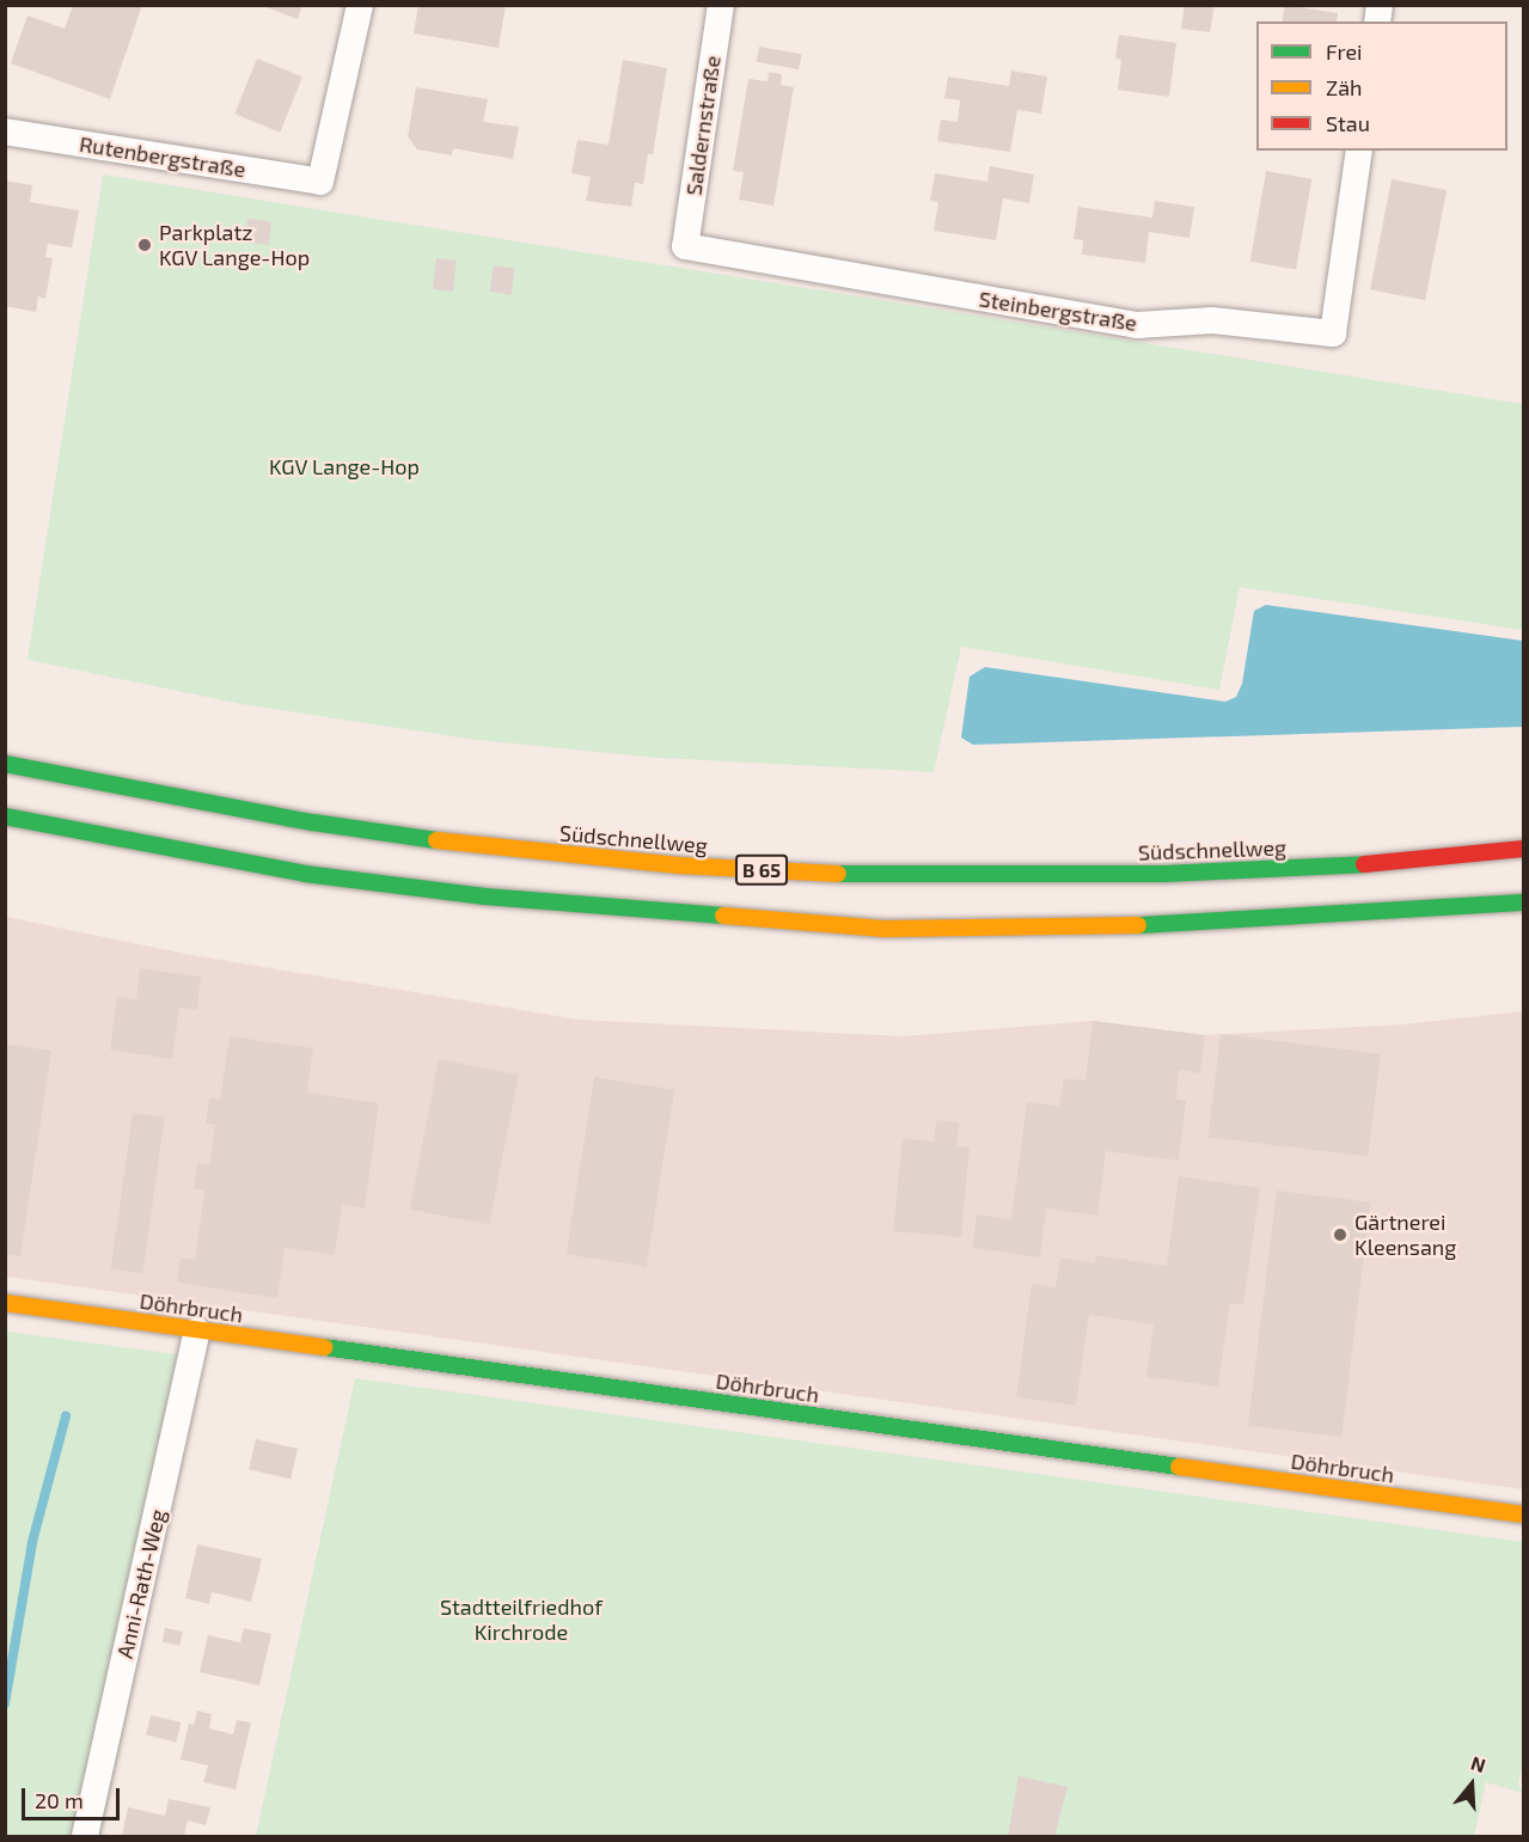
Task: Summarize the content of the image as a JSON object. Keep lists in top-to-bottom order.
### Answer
{
  "streets": {
    "main road": ["Südschnellweg", "B 65", "Döhrbruch"],
    "street": [
      "Saldernstraße",
      "Rutenbergstraße",
      "Steinbergstraße",
      "Anni-Rath-Weg"
    ]
  },
  "crossings": [
    ["Saldernstraße", "Steinbergstraße"],
    ["Döhrbruch", "Anni-Rath-Weg"]
  ],
  "parks": ["KGV Lange-Hop", "Stadtteilfriedhof Kirchrode"],
  "places": ["Parkplatz KGV Lange-Hop", "Gärtnerei Kleensang"],
  "legend": ["Frei", "Zäh", "Stau"],
  "scale_bar": "20 m",
  "north": "top"
}
